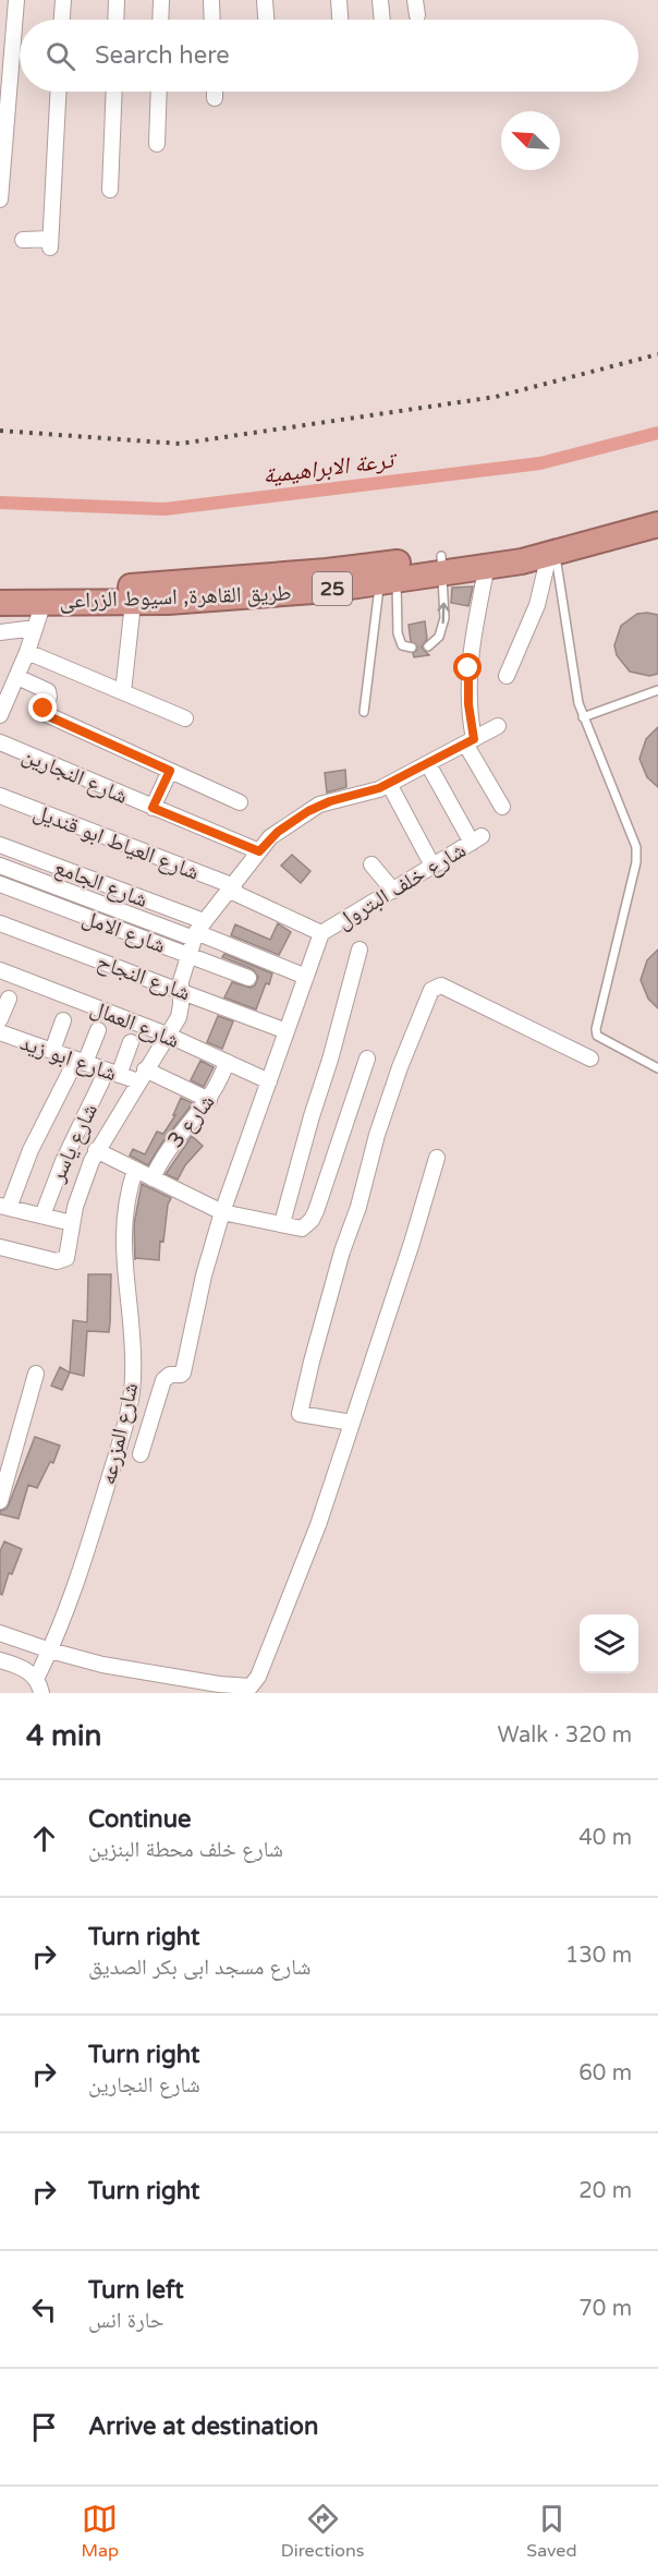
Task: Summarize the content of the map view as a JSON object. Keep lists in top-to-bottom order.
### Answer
{
  "streets": {
    "highway": ["25", "طريق القاهرة, اسيوط الزراعى"],
    "street": [
      "شارع النجارين",
      "شارع العياط ابو قنديل",
      "شارع الجامع",
      "شارع خلف البترول",
      "شارع الامل",
      "شارع النجاح",
      "شارع العمال",
      "شارع ابو زيد",
      "شارع 3",
      "شارع ياسر",
      "شارع المزرعه"
    ]
  },
  "crossings": [
    ["شارع العياط ابو قنديل", "شارع خلف البترول"],
    ["شارع العمال", "شارع 3"],
    ["شارع ابو زيد", "شارع 3"],
    ["شارع ابو زيد", "شارع ياسر"]
  ],
  "water": ["ترعة الابراهيمية"],
  "north": "top left",
  "page": {
    "search": "Search here",
    "heading": ["4 min", "Walk · 320 m"],
    "list": [
      ["Continue", "شارع خلف محطة البنزين", "40 m"],
      ["Turn right", "شارع مسجد ابى بكر الصديق", "130 m"],
      ["Turn right", "شارع النجارين", "60 m"],
      ["Turn right", "20 m"],
      ["Turn left", "حارة انس", "70 m"],
      "Arrive at destination"
    ],
    "nav": ["Map", "Directions", "Saved"]
  }
}
